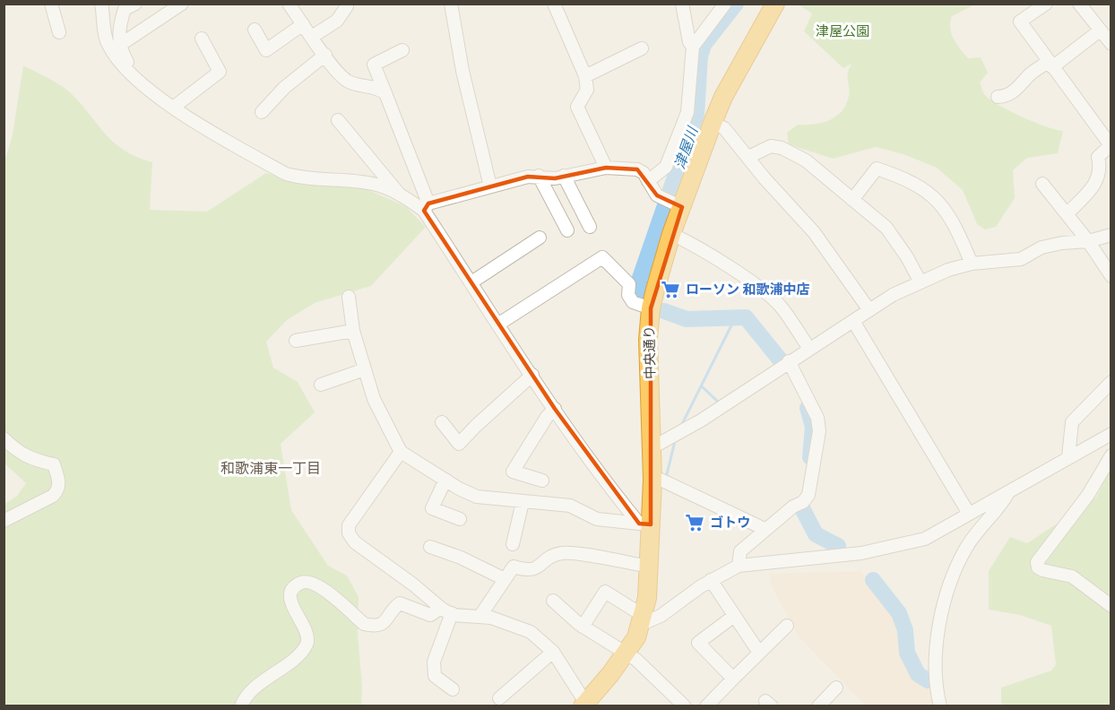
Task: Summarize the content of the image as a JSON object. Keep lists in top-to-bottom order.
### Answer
{
  "streets": {
    "highway": ["中央通り"]
  },
  "districts": ["和歌浦東一丁目"],
  "water": ["津屋川"],
  "parks": ["津屋公園"],
  "places": {
    "supermarket": ["ローソン 和歌浦中店", "ゴトウ"]
  }
}
